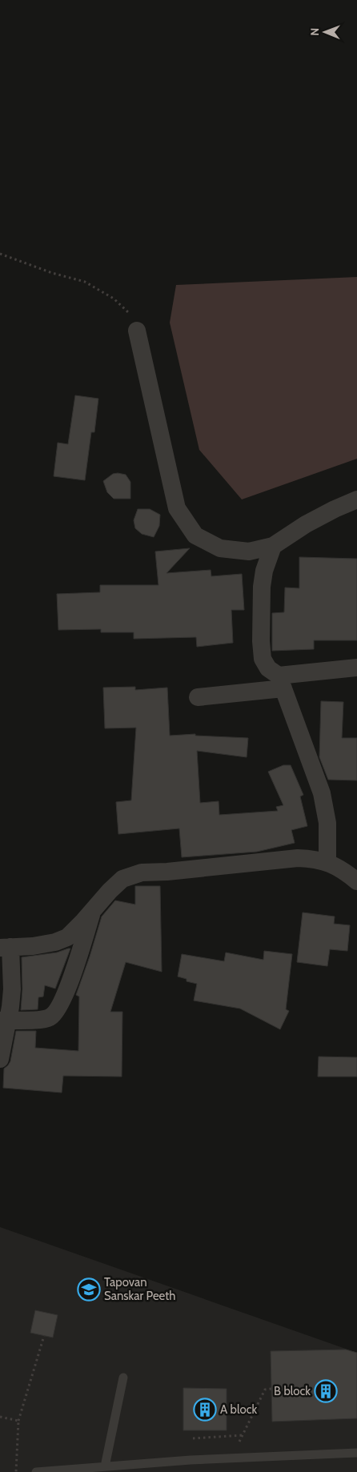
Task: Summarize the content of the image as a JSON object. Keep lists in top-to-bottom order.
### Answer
{
  "places": {
    "school or university": ["Tapovan Sanskar Peeth"],
    "building": ["B block", "A block"]
  },
  "north": "left"
}
